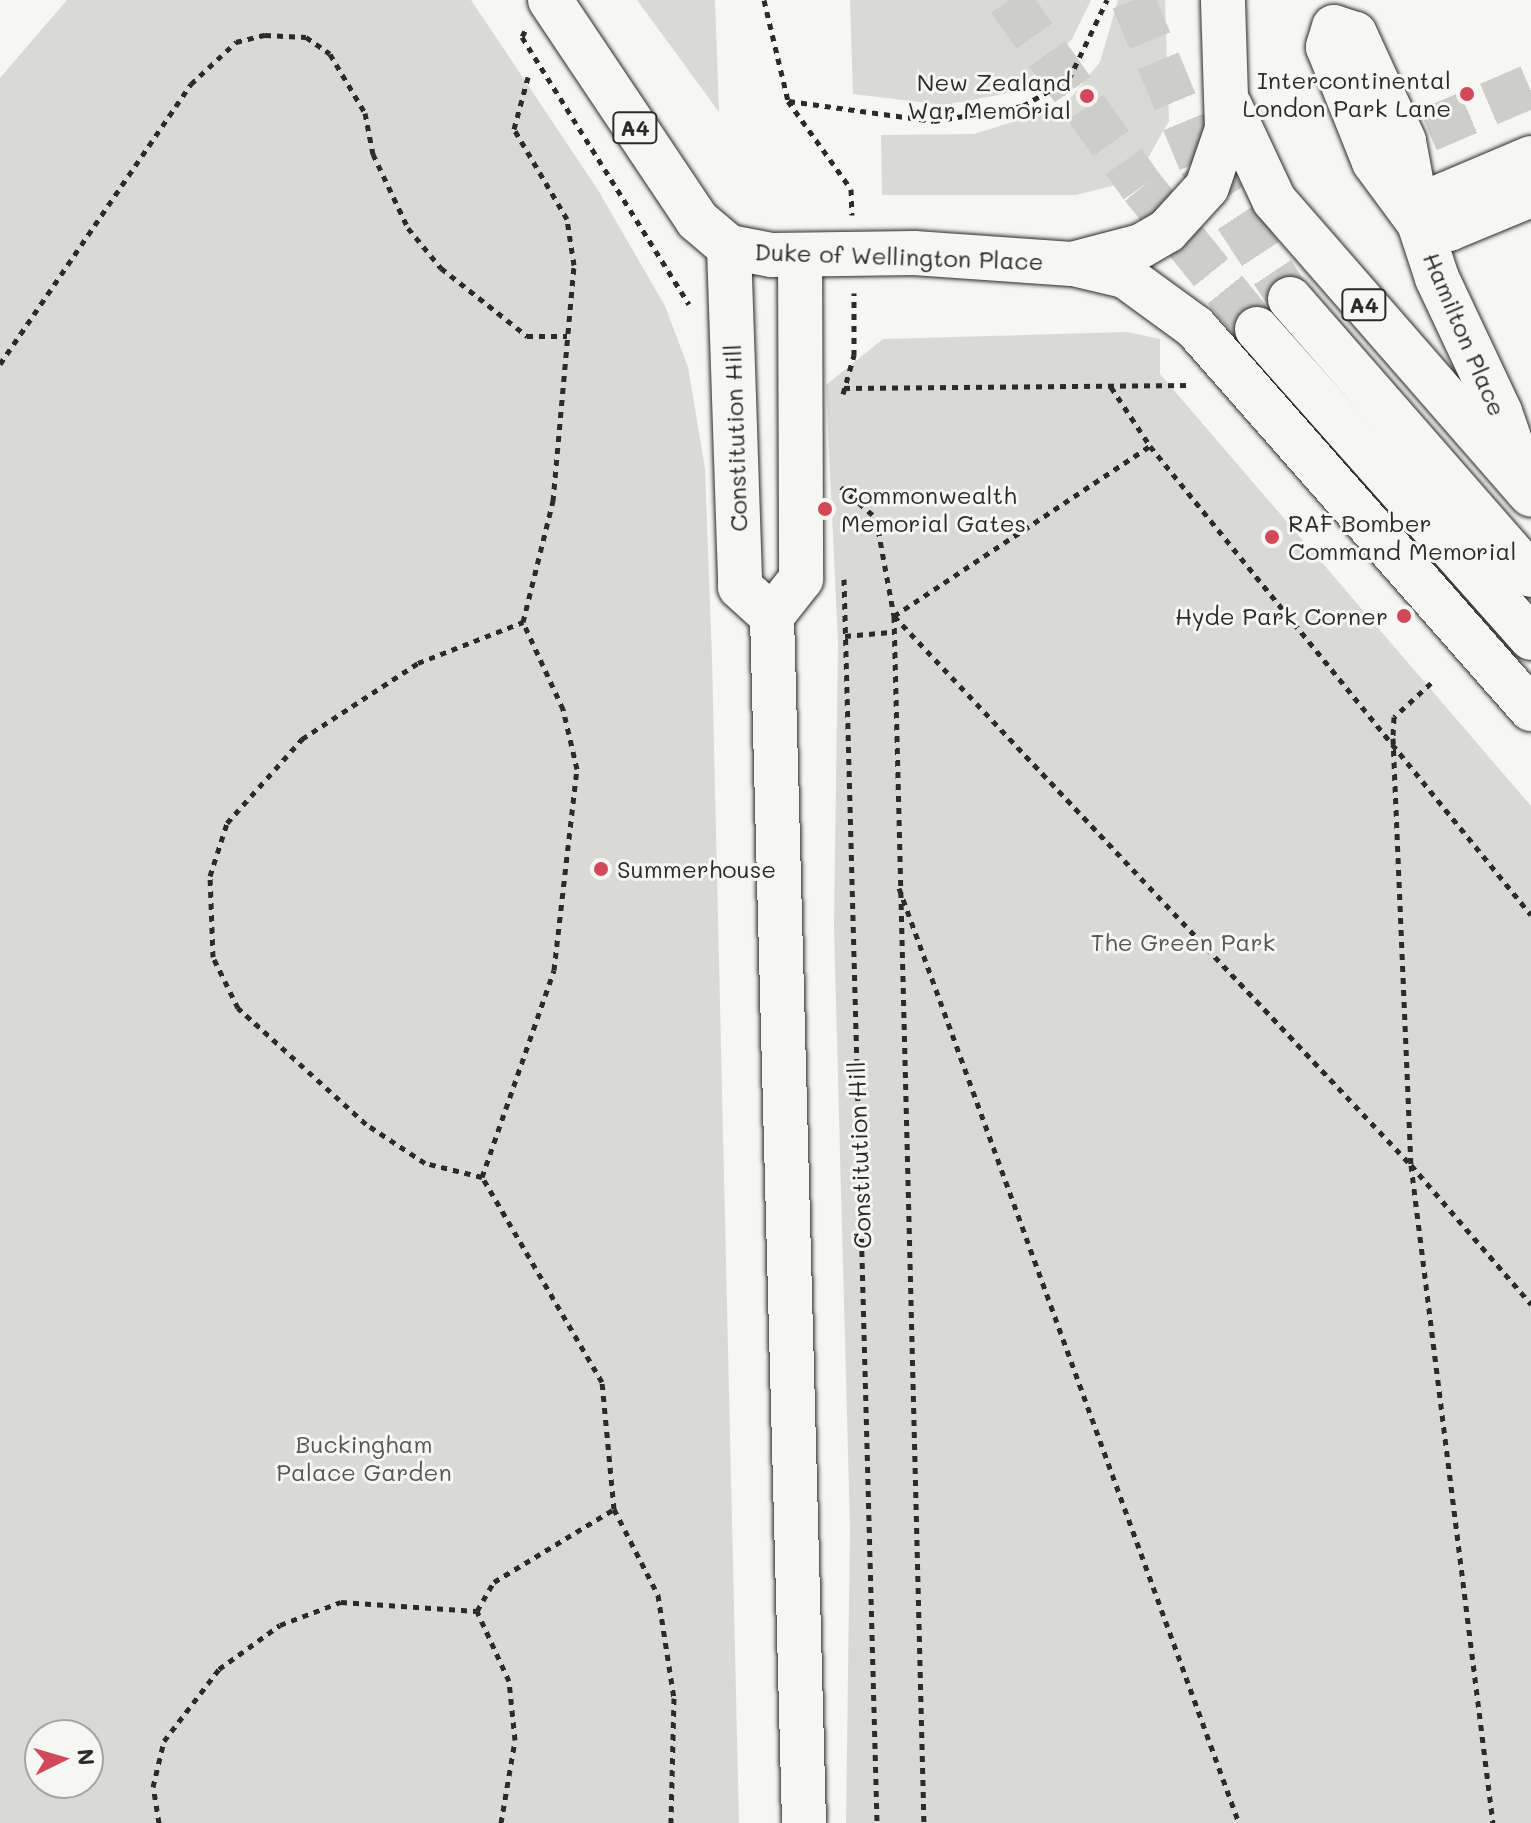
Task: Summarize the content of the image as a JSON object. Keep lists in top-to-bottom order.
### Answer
{
  "streets": {
    "main road": [
      "A4",
      "Duke of Wellington Place",
      "Hamilton Place",
      "Constitution Hill"
    ]
  },
  "crossings": [
    ["A4", "Duke of Wellington Place"],
    ["A4", "Hamilton Place"],
    ["Duke of Wellington Place", "Constitution Hill"]
  ],
  "parks": ["The Green Park", "Buckingham Palace Garden"],
  "places": [
    "Intercontinental London Park Lane",
    "New Zealand War Memorial",
    "Commonwealth Memorial Gates",
    "RAF Bomber Command Memorial",
    "Hyde Park Corner",
    "Summerhouse"
  ],
  "north": "right"
}
